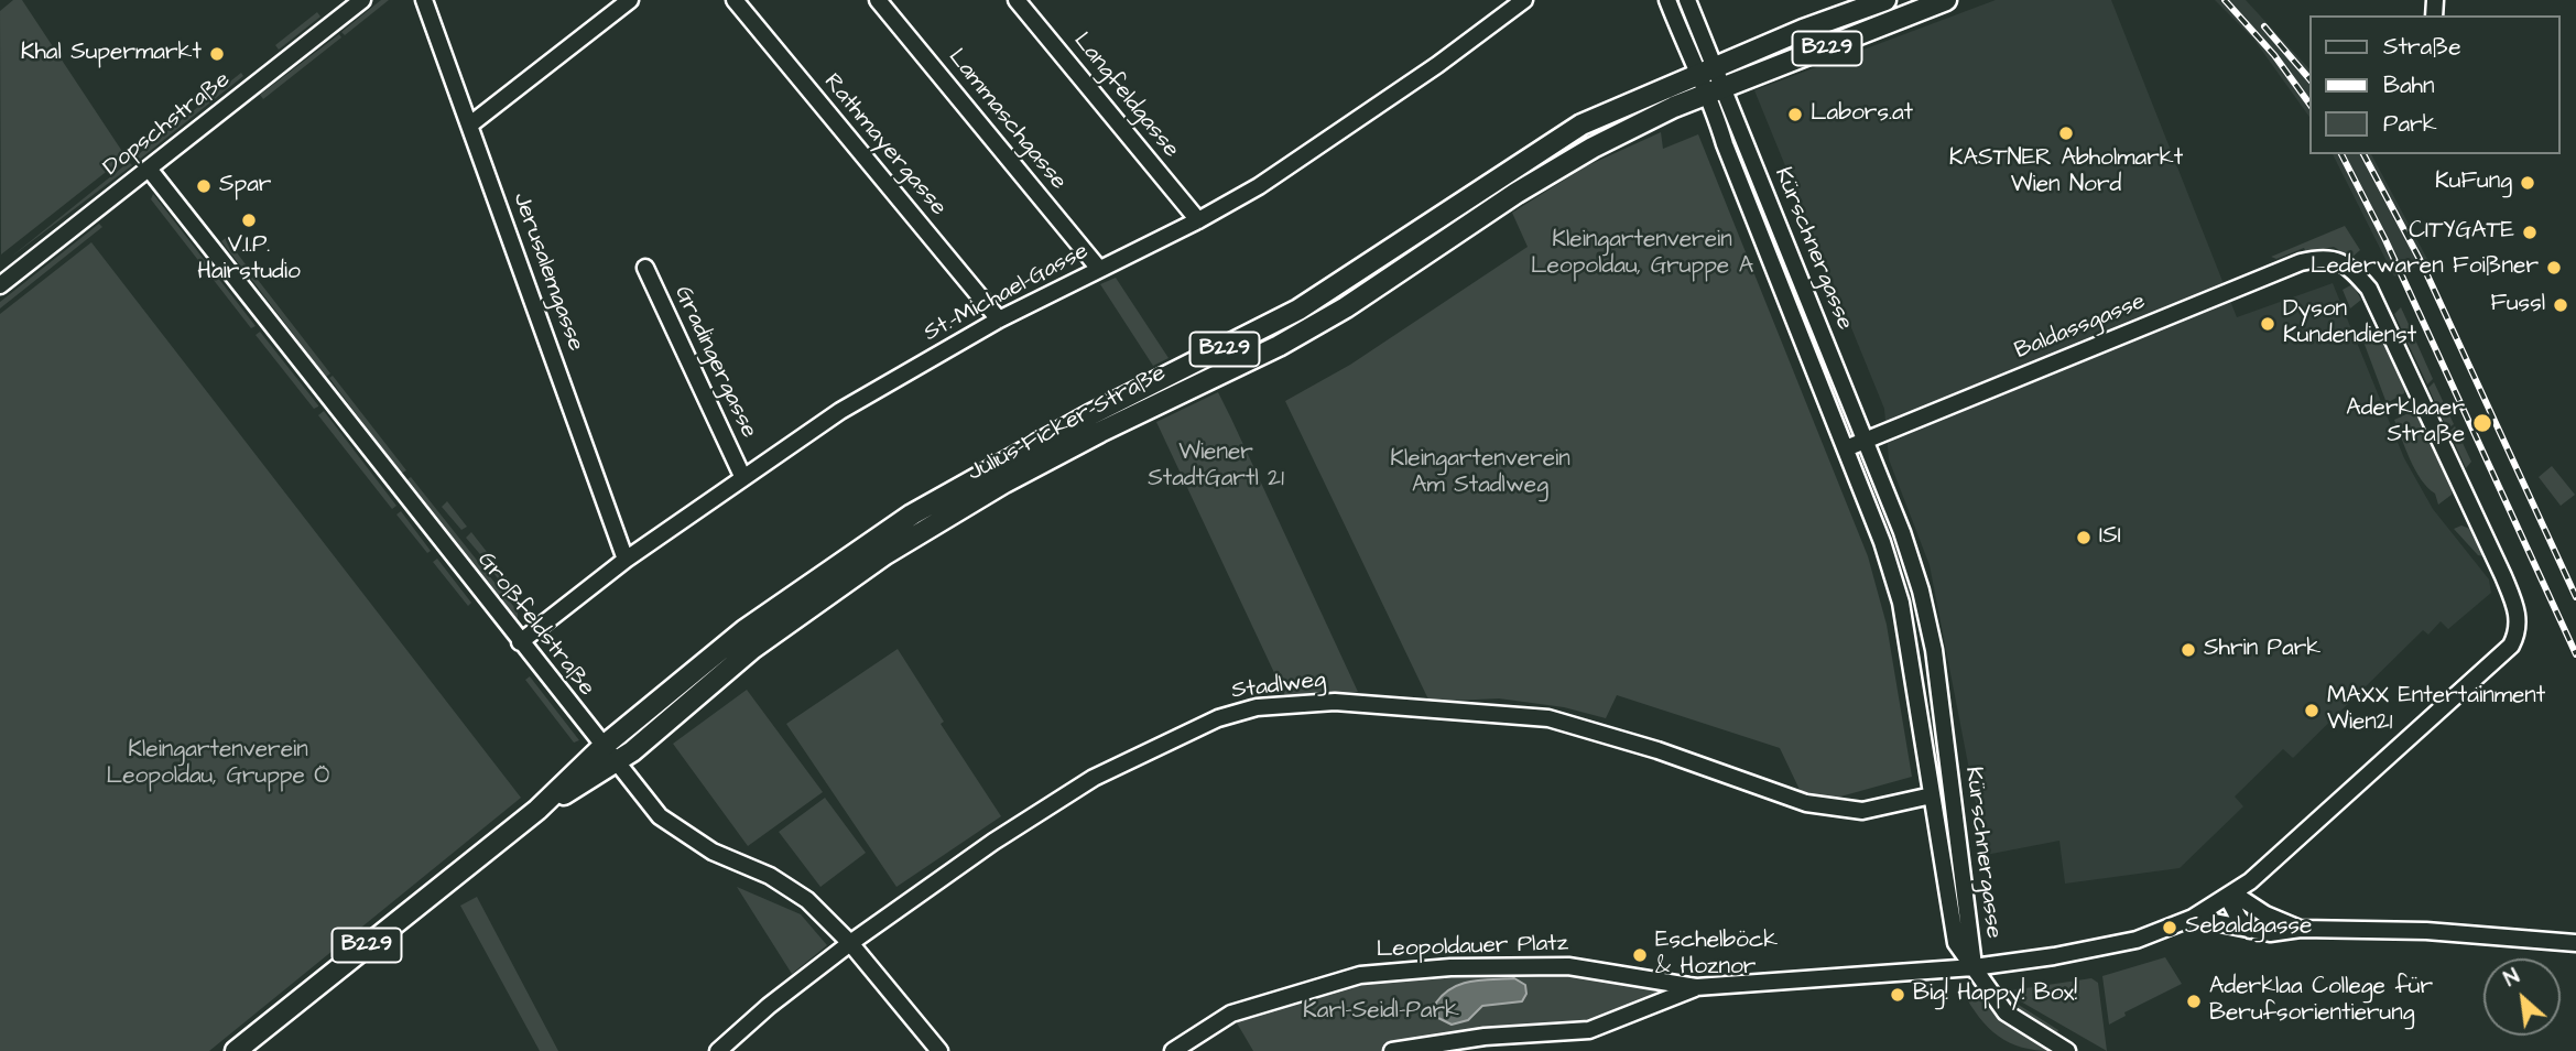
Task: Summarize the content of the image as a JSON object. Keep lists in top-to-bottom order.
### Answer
{
  "streets": {
    "main road": ["B229", "Julius-Ficker-Straße"],
    "street": [
      "Langfeldgasse",
      "Lammaschgasse",
      "Dopschstraße",
      "Rathmayergasse",
      "Kürschnergasse",
      "Jerusalemgasse",
      "St.-Michael-Gasse",
      "Baldassgasse",
      "Gradingergasse",
      "Großfeldstraße",
      "Stadlweg",
      "Leopoldauer Platz"
    ]
  },
  "crossings": [
    ["Langfeldgasse", "St.-Michael-Gasse"],
    ["Lammaschgasse", "St.-Michael-Gasse"],
    ["Dopschstraße", "Großfeldstraße"],
    ["Rathmayergasse", "St.-Michael-Gasse"],
    ["Kürschnergasse", "Baldassgasse"],
    ["Kürschnergasse", "Julius-Ficker-Straße"],
    ["Kürschnergasse", "Stadlweg"],
    ["Kürschnergasse", "Leopoldauer Platz"],
    ["Jerusalemgasse", "St.-Michael-Gasse"],
    ["St.-Michael-Gasse", "Gradingergasse"],
    ["St.-Michael-Gasse", "Großfeldstraße"],
    ["Julius-Ficker-Straße", "Großfeldstraße"],
    ["Großfeldstraße", "Stadlweg"]
  ],
  "parks": [
    "Kleingartenverein Leopoldau, Gruppe A",
    "Wiener StadtGartl 21",
    "Kleingartenverein Am Stadlweg",
    "Kleingartenverein Leopoldau, Gruppe Ö",
    "Karl-Seidl-Park"
  ],
  "places": [
    "Khal Supermarkt",
    "Labors.at",
    "KASTNER Abholmarkt Wien Nord",
    "KuFung",
    "Spar",
    "V.I.P. Hairstudio",
    "CITYGATE",
    "Lederwaren Foißner",
    "Fussl",
    "Dyson Kundendienst",
    "Aderklaaer Straße",
    "ISI",
    "Shrin Park",
    "MAXX Entertainment Wien21",
    "Sebaldgasse",
    "Eschelböck & Hoznor",
    "Big! Happy! Box!",
    "Aderklaa College für Berufsorientierung"
  ],
  "legend": ["Straße", "Bahn", "Park"],
  "north": "top left"
}
